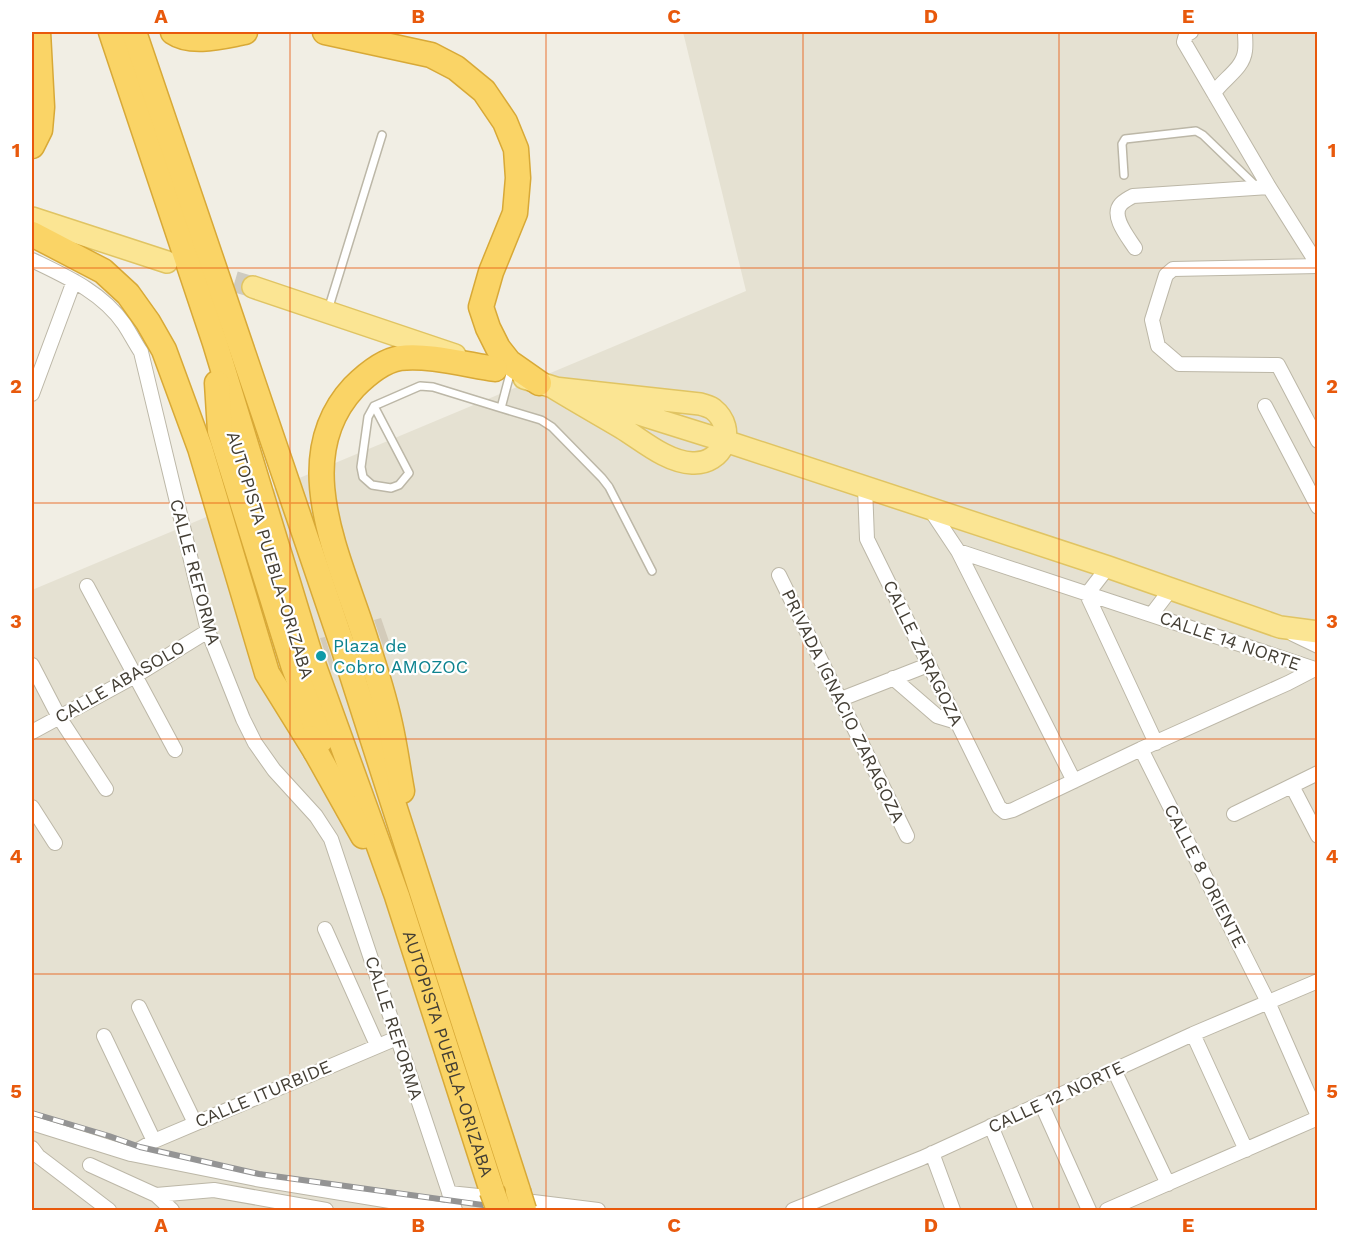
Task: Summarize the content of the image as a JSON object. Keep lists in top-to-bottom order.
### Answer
{
  "streets": {
    "highway": ["AUTOPISTA PUEBLA-ORIZABA"],
    "street": [
      "CALLE REFORMA",
      "CALLE 14 NORTE",
      "CALLE ZARAGOZA",
      "CALLE ABASOLO",
      "PRIVADA IGNACIO ZARAGOZA",
      "CALLE 8 ORIENTE",
      "CALLE ITURBIDE",
      "CALLE 12 NORTE"
    ]
  },
  "crossings": [
    ["CALLE REFORMA", "CALLE ABASOLO"],
    ["CALLE REFORMA", "CALLE ITURBIDE"],
    ["CALLE 14 NORTE", "CALLE ZARAGOZA"],
    ["CALLE 14 NORTE", "CALLE 8 ORIENTE"],
    ["CALLE 8 ORIENTE", "CALLE 12 NORTE"]
  ],
  "places": ["Plaza de Cobro AMOZOC"],
  "grid": {
    "columns": [
      "A",
      "B",
      "C",
      "D",
      "E"
    ],
    "rows": [
      "1",
      "2",
      "3",
      "4",
      "5"
    ]
  }
}
